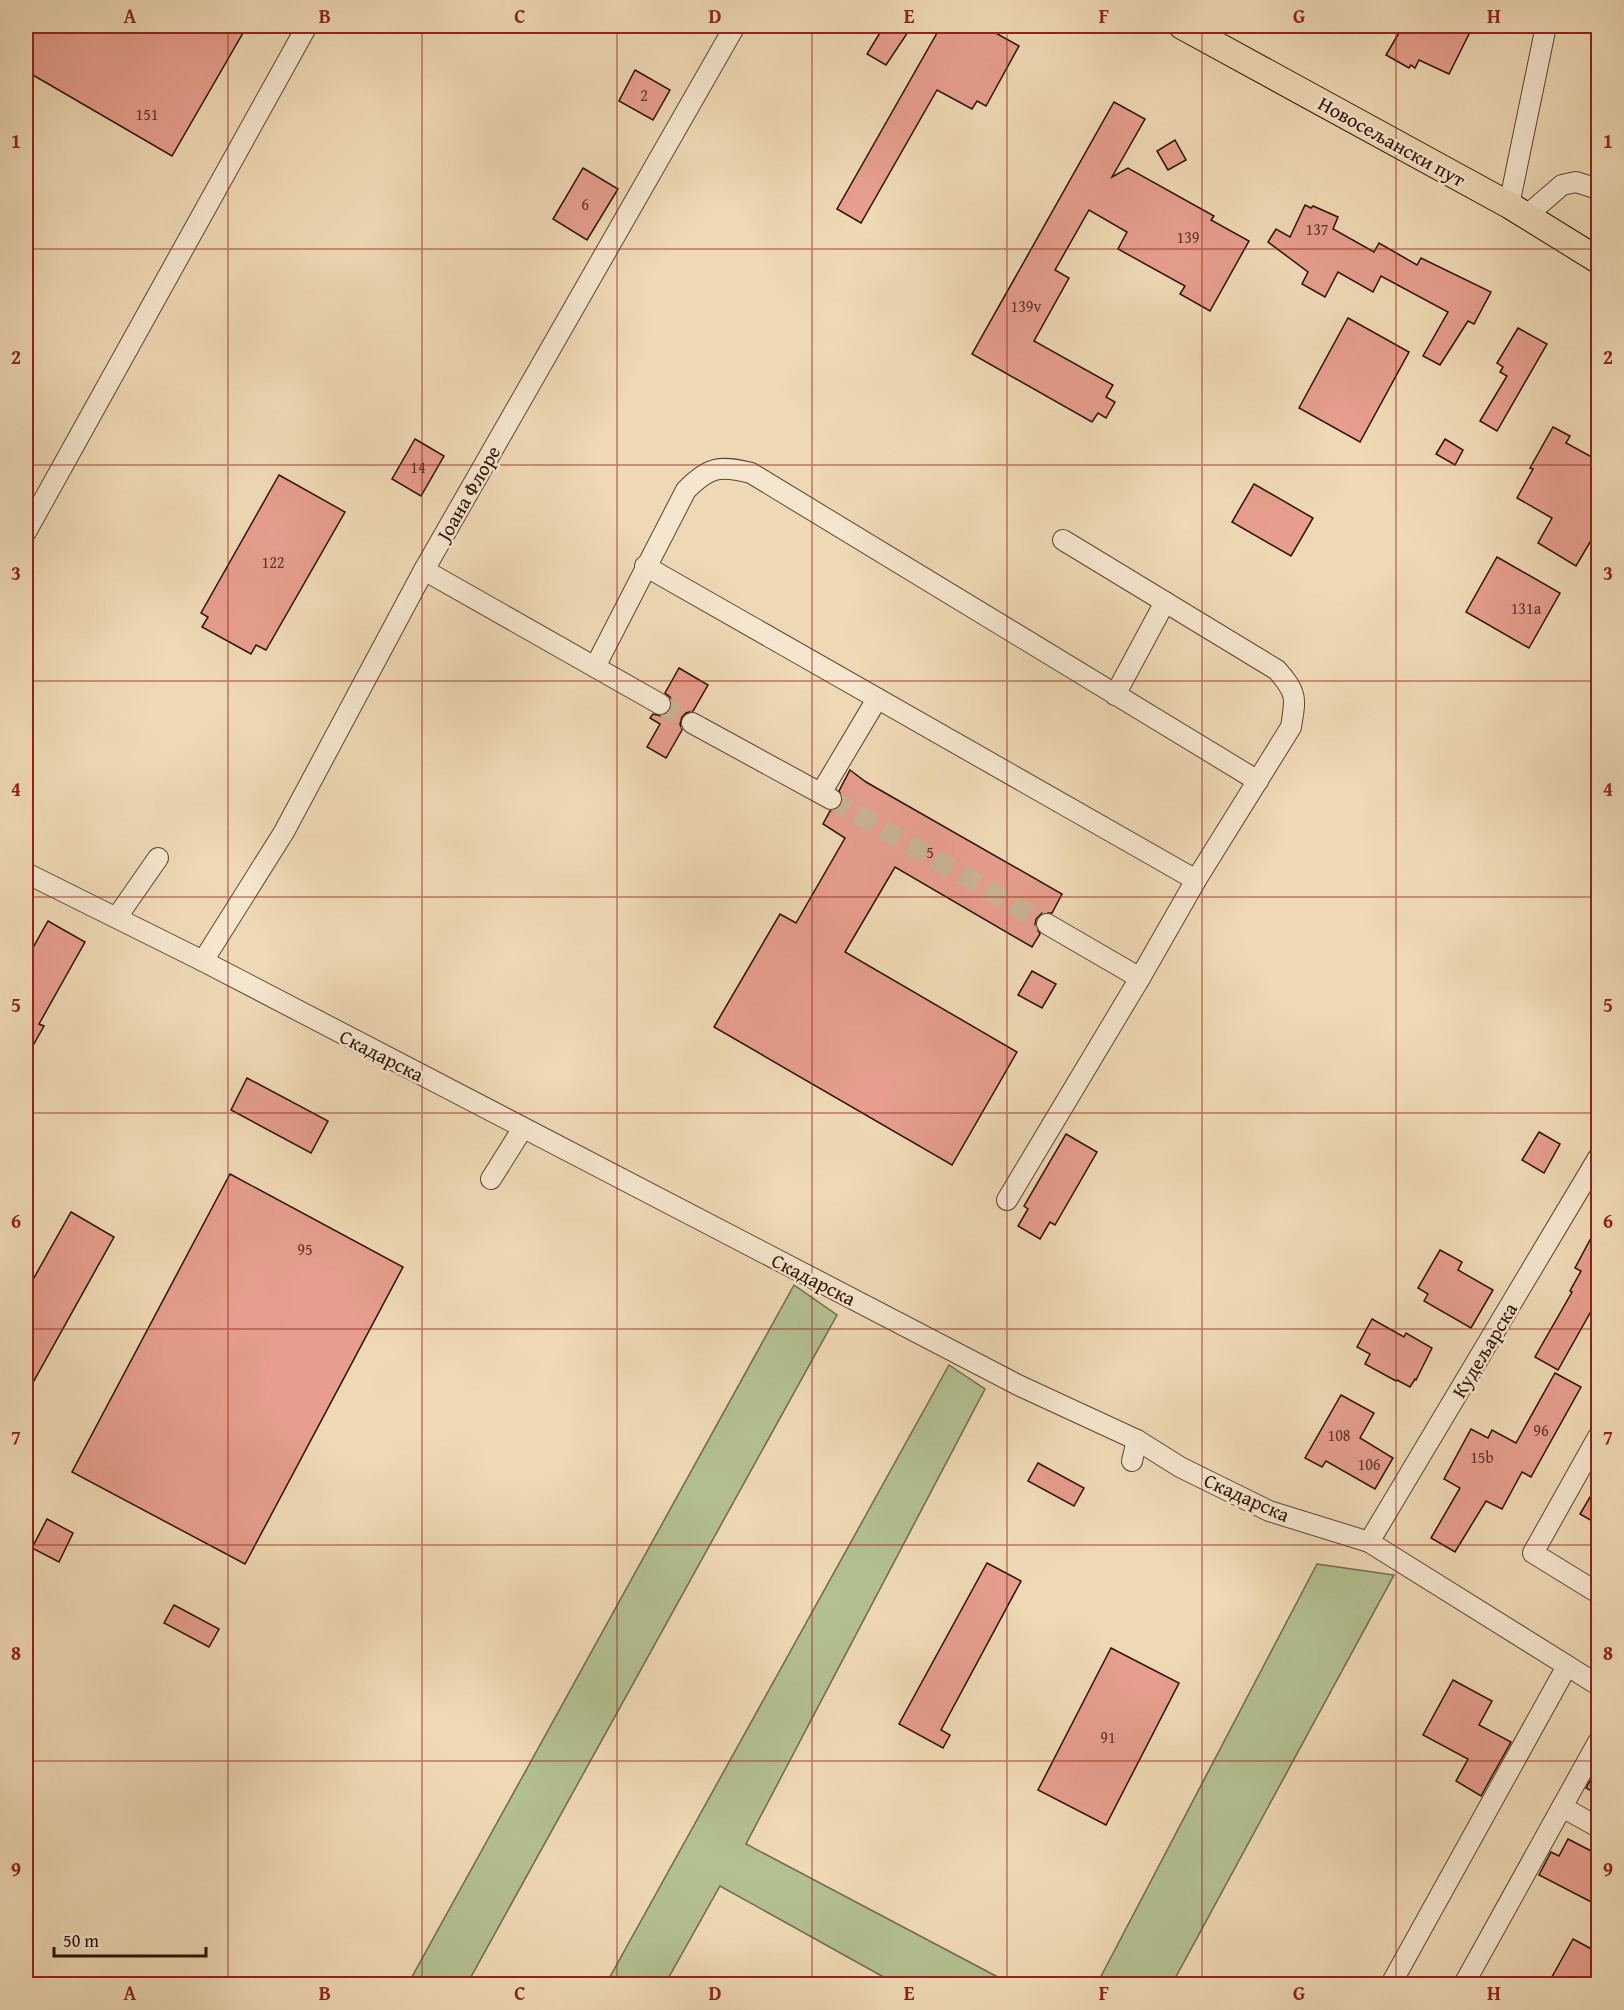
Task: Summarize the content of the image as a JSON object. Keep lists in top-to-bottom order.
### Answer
{
  "streets": {
    "main road": ["Новосељански пут"],
    "street": ["Јоана Флоре", "Скадарска", "Кудељарска"]
  },
  "crossings": [
    ["Јоана Флоре", "Скадарска"],
    ["Скадарска", "Кудељарска"]
  ],
  "house_numbers": [
    "2",
    "151",
    "6",
    "137",
    "139",
    "139v",
    "14",
    "122",
    "131a",
    "5",
    "95",
    "96",
    "108",
    "15b",
    "106",
    "91"
  ],
  "scale_bar": "50 m",
  "grid": {
    "columns": [
      "A",
      "B",
      "C",
      "D",
      "E",
      "F",
      "G",
      "H"
    ],
    "rows": [
      "1",
      "2",
      "3",
      "4",
      "5",
      "6",
      "7",
      "8",
      "9"
    ]
  }
}
